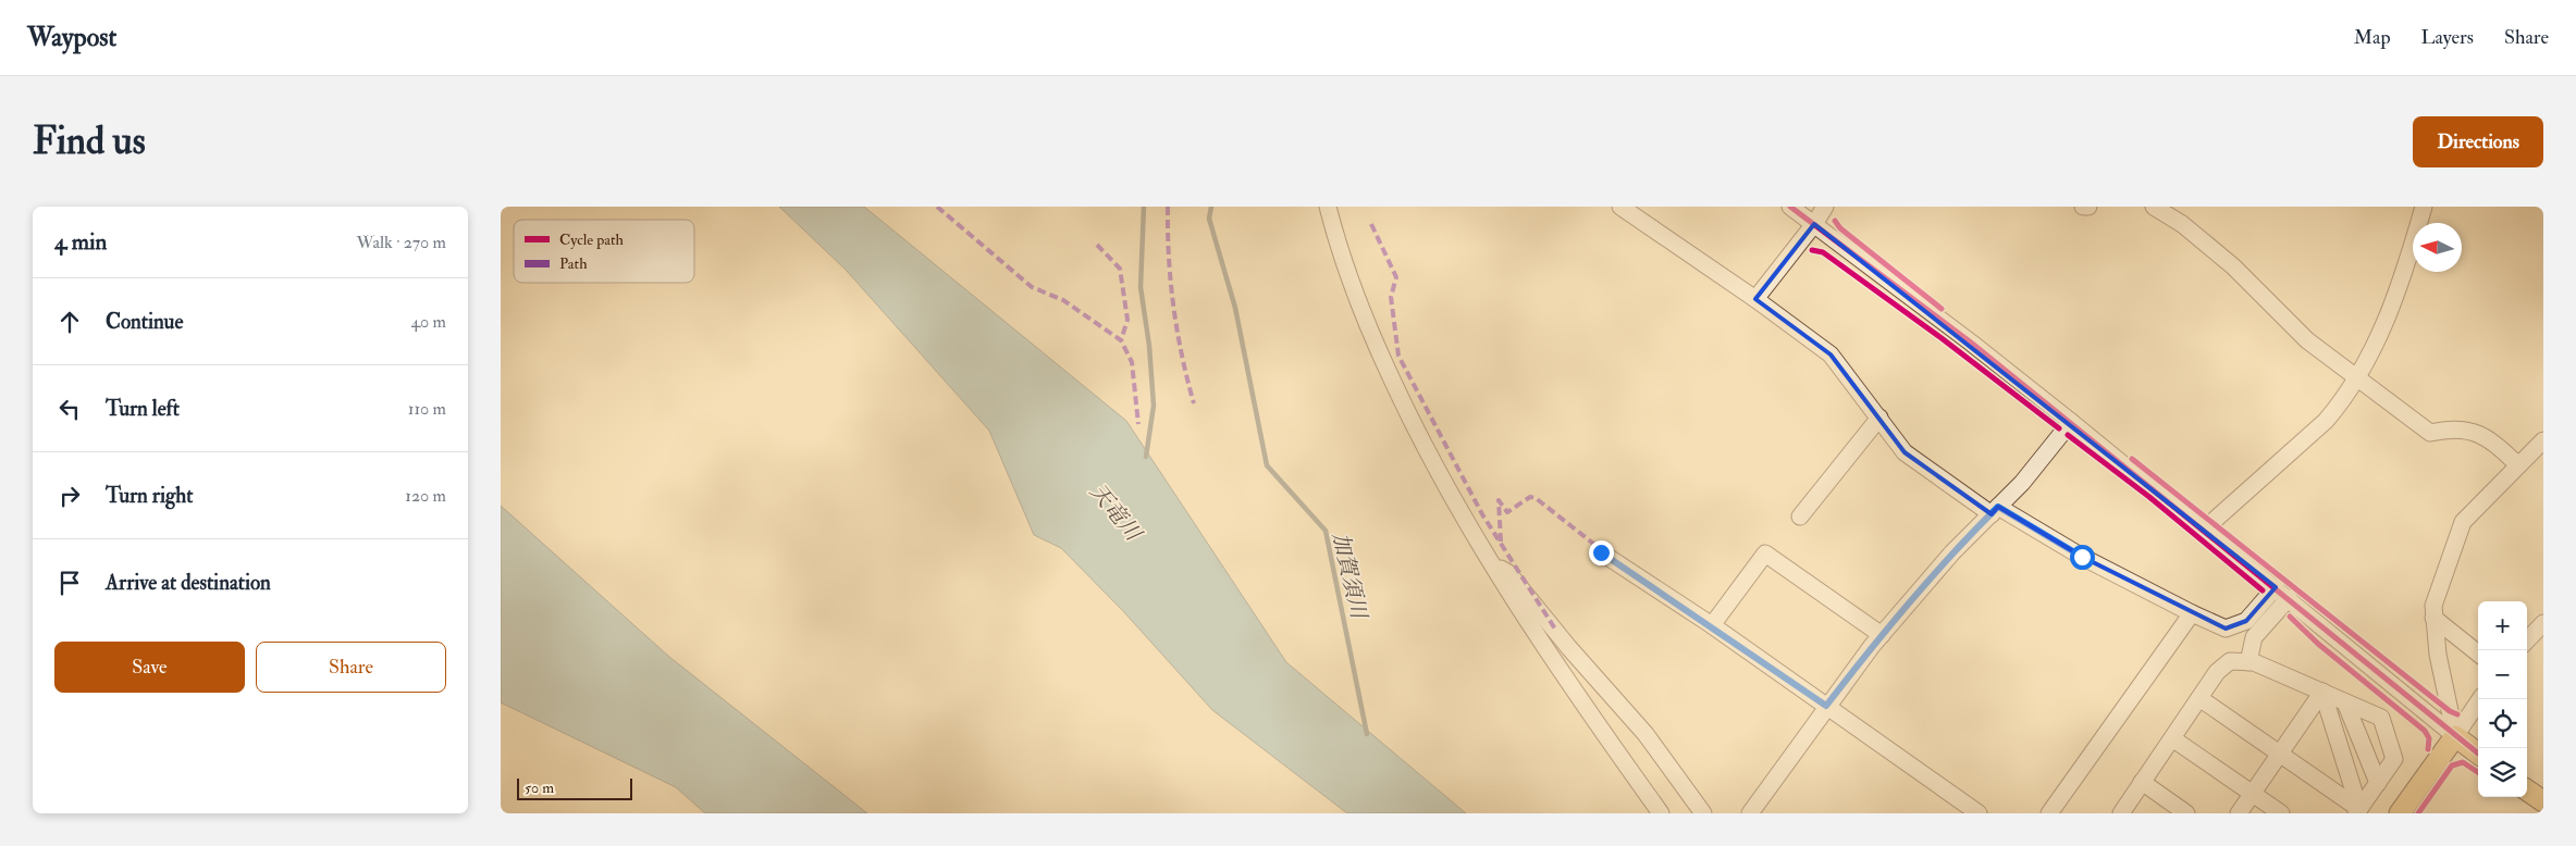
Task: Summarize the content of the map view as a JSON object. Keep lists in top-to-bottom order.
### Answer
{
  "water": ["天竜川", "加賀須川"],
  "legend": ["Cycle path", "Path"],
  "scale_bar": "50 m",
  "north": "left",
  "page": {
    "header": "Waypost",
    "nav": ["Map", "Layers", "Share"],
    "buttons": [
      "Directions",
      ["Save", "Share"]
    ],
    "title": "Find us",
    "heading": ["4 min", "Walk · 270 m"],
    "list": [
      ["Continue", "40 m"],
      ["Turn left", "110 m"],
      ["Turn right", "120 m"],
      "Arrive at destination"
    ],
    "map_buttons": ["+", "−"],
    "scale": "50 m"
  }
}
